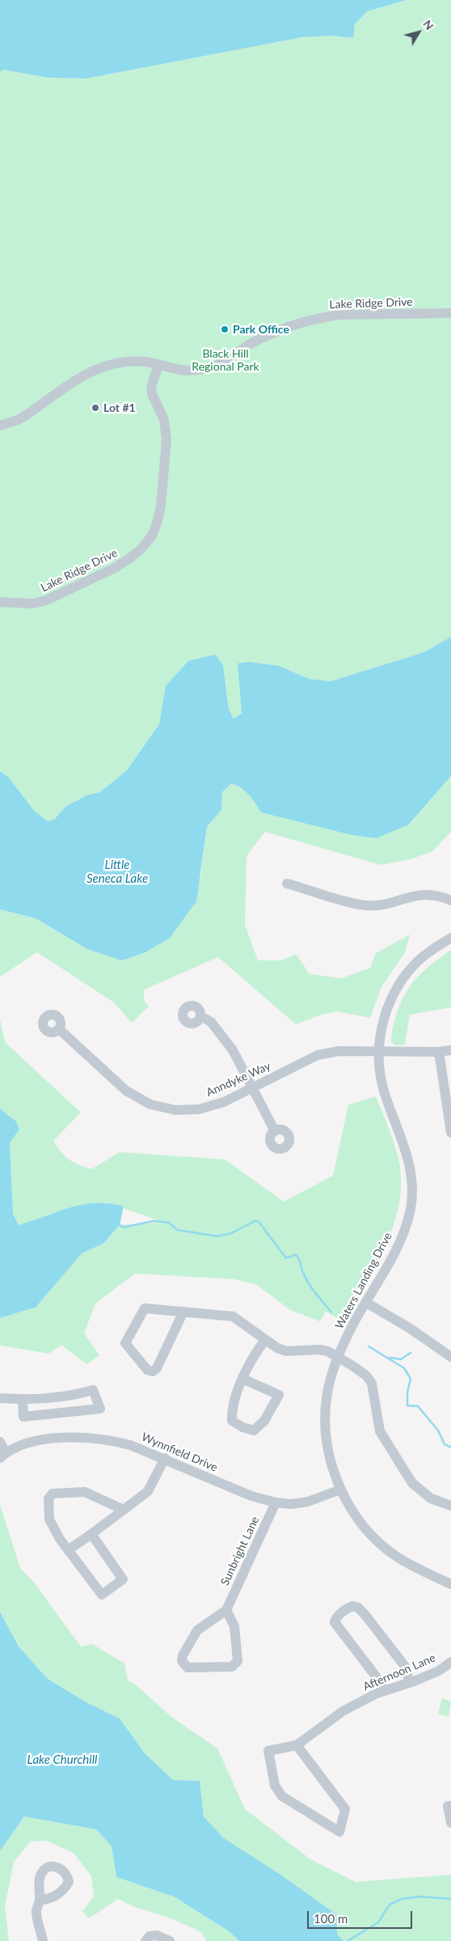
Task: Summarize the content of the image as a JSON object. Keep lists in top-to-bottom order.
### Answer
{
  "streets": {
    "street": [
      "Lake Ridge Drive",
      "Anndyke Way",
      "Waters Landing Drive",
      "Wynnfield Drive",
      "Sunbright Lane",
      "Afternoon Lane"
    ]
  },
  "crossings": [
    ["Anndyke Way", "Waters Landing Drive"],
    ["Waters Landing Drive", "Wynnfield Drive"],
    ["Wynnfield Drive", "Sunbright Lane"]
  ],
  "water": ["Little Seneca Lake", "Lake Churchill"],
  "parks": ["Black Hill Regional Park"],
  "places": ["Park Office", "Lot #1"],
  "scale_bar": "100 m",
  "north": "top right"
}
